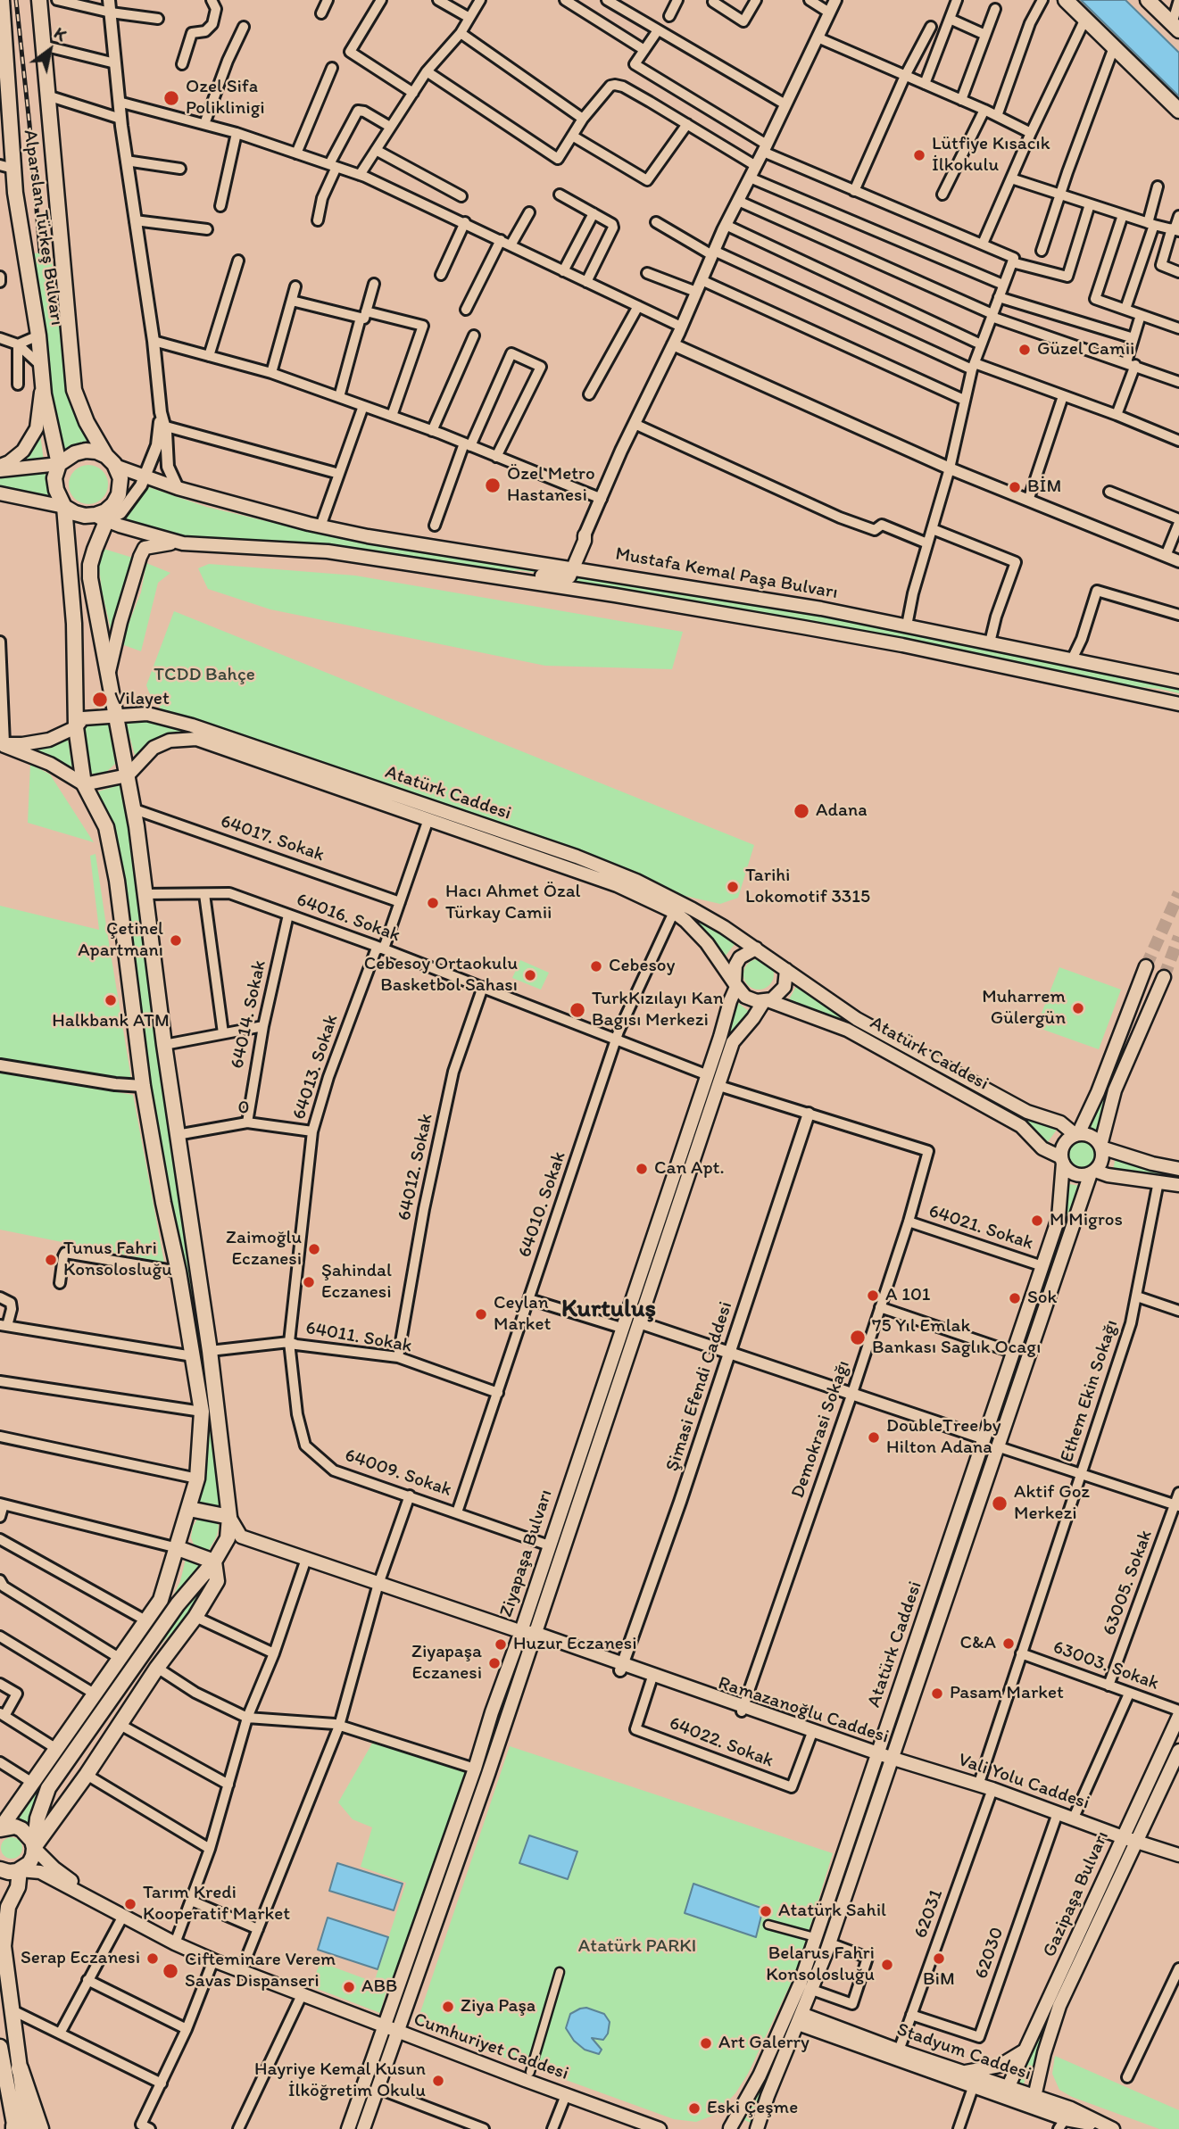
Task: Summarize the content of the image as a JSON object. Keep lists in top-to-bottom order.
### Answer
{
  "streets": {
    "main road": [
      "Alparslan Türkeş Bulvarı",
      "Mustafa Kemal Paşa Bulvarı",
      "Atatürk Caddesi",
      "Ziyapaşa Bulvarı",
      "Ramazanoğlu Caddesi",
      "Vali Yolu Caddesi",
      "Gazipaşa Bulvarı",
      "Cumhuriyet Caddesi",
      "Stadyum Caddesi"
    ],
    "street": [
      "64017. Sokak",
      "64016. Sokak",
      "64014. Sokak",
      "64013. Sokak",
      "0",
      "64012. Sokak",
      "64010. Sokak",
      "64021. Sokak",
      "64011. Sokak",
      "Şimasi Efendi Caddesi",
      "Ethem Ekin Sokağı",
      "Demokrasi Sokağı",
      "64009. Sokak",
      "63005. Sokak",
      "63003. Sokak",
      "64022. Sokak",
      "62031",
      "62030"
    ]
  },
  "crossings": [
    ["Alparslan Türkeş Bulvarı", "Mustafa Kemal Paşa Bulvarı"],
    ["Atatürk Caddesi", "64013. Sokak"],
    ["Atatürk Caddesi", "64010. Sokak"],
    ["Atatürk Caddesi", "64021. Sokak"],
    ["Atatürk Caddesi", "Ziyapaşa Bulvarı"],
    ["Atatürk Caddesi", "Ramazanoğlu Caddesi"],
    ["Atatürk Caddesi", "Vali Yolu Caddesi"],
    ["Atatürk Caddesi", "Stadyum Caddesi"],
    ["64017. Sokak", "64013. Sokak"],
    ["64016. Sokak", "64014. Sokak"],
    ["64016. Sokak", "64013. Sokak"],
    ["64016. Sokak", "64012. Sokak"],
    ["64016. Sokak", "64010. Sokak"],
    ["64016. Sokak", "Ziyapaşa Bulvarı"],
    ["64014. Sokak", "0"],
    ["64013. Sokak", "0"],
    ["64013. Sokak", "64011. Sokak"],
    ["64013. Sokak", "64009. Sokak"],
    ["64012. Sokak", "64011. Sokak"],
    ["64010. Sokak", "64011. Sokak"],
    ["64010. Sokak", "64009. Sokak"],
    ["64021. Sokak", "Demokrasi Sokağı"],
    ["64011. Sokak", "64009. Sokak"],
    ["Şimasi Efendi Caddesi", "Demokrasi Sokağı"],
    ["Şimasi Efendi Caddesi", "Ramazanoğlu Caddesi"],
    ["Ethem Ekin Sokağı", "63003. Sokak"],
    ["Ethem Ekin Sokağı", "Vali Yolu Caddesi"],
    ["Demokrasi Sokağı", "Ziyapaşa Bulvarı"],
    ["Demokrasi Sokağı", "Ramazanoğlu Caddesi"],
    ["64009. Sokak", "Ziyapaşa Bulvarı"],
    ["Ziyapaşa Bulvarı", "Ramazanoğlu Caddesi"],
    ["Ziyapaşa Bulvarı", "Cumhuriyet Caddesi"],
    ["63005. Sokak", "63003. Sokak"],
    ["Ramazanoğlu Caddesi", "64022. Sokak"],
    ["Ramazanoğlu Caddesi", "Vali Yolu Caddesi"],
    ["Vali Yolu Caddesi", "Gazipaşa Bulvarı"],
    ["Vali Yolu Caddesi", "62031"],
    ["Vali Yolu Caddesi", "62030"],
    ["Gazipaşa Bulvarı", "Stadyum Caddesi"],
    ["62031", "62030"],
    ["62031", "Stadyum Caddesi"]
  ],
  "districts": ["Kurtuluş"],
  "parks": ["TCDD Bahçe", "Atatürk PARKI"],
  "places": [
    "Ozel Sifa Poliklinigi",
    "Lütfiye Kısacık İlkokulu",
    "Güzel Camii",
    "Özel Metro Hastanesi",
    "BİM",
    "Vilayet",
    "Adana",
    "Tarihi Lokomotif 3315",
    "Hacı Ahmet Özal Türkay Camii",
    "Çetinel Apartmanı",
    "Cebesoy",
    "Cebesoy Ortaokulu Basketbol Sahası",
    "Halkbank ATM",
    "Muharrem Gülergün",
    "TurkKızılayı Kan Bagısı Merkezi",
    "Can Apt.",
    "M Migros",
    "Zaimoğlu Eczanesi",
    "Tunus Fahri Konsolosluğu",
    "Şahindal Eczanesi",
    "A 101",
    "Sok",
    "Ceylan Market",
    "75 Yıl Emlak Bankası Saglık Ocagı",
    "DoubleTree by Hilton Adana",
    "Aktif Goz Merkezi",
    "C&A",
    "Huzur Eczanesi",
    "Ziyapaşa Eczanesi",
    "Pasam Market",
    "Tarım Kredi Kooperatif Market",
    "Atatürk Sahil",
    "Serap Eczanesi",
    "BiM",
    "Belarus Fahri Konsolosluğu",
    "Cifteminare Verem Savas Dispanseri",
    "ABB",
    "Ziya Paşa",
    "Art Galerry",
    "Hayriye Kemal Kusun İlköğretim Okulu",
    "Eski Çeşme"
  ],
  "north": "top right"
}
